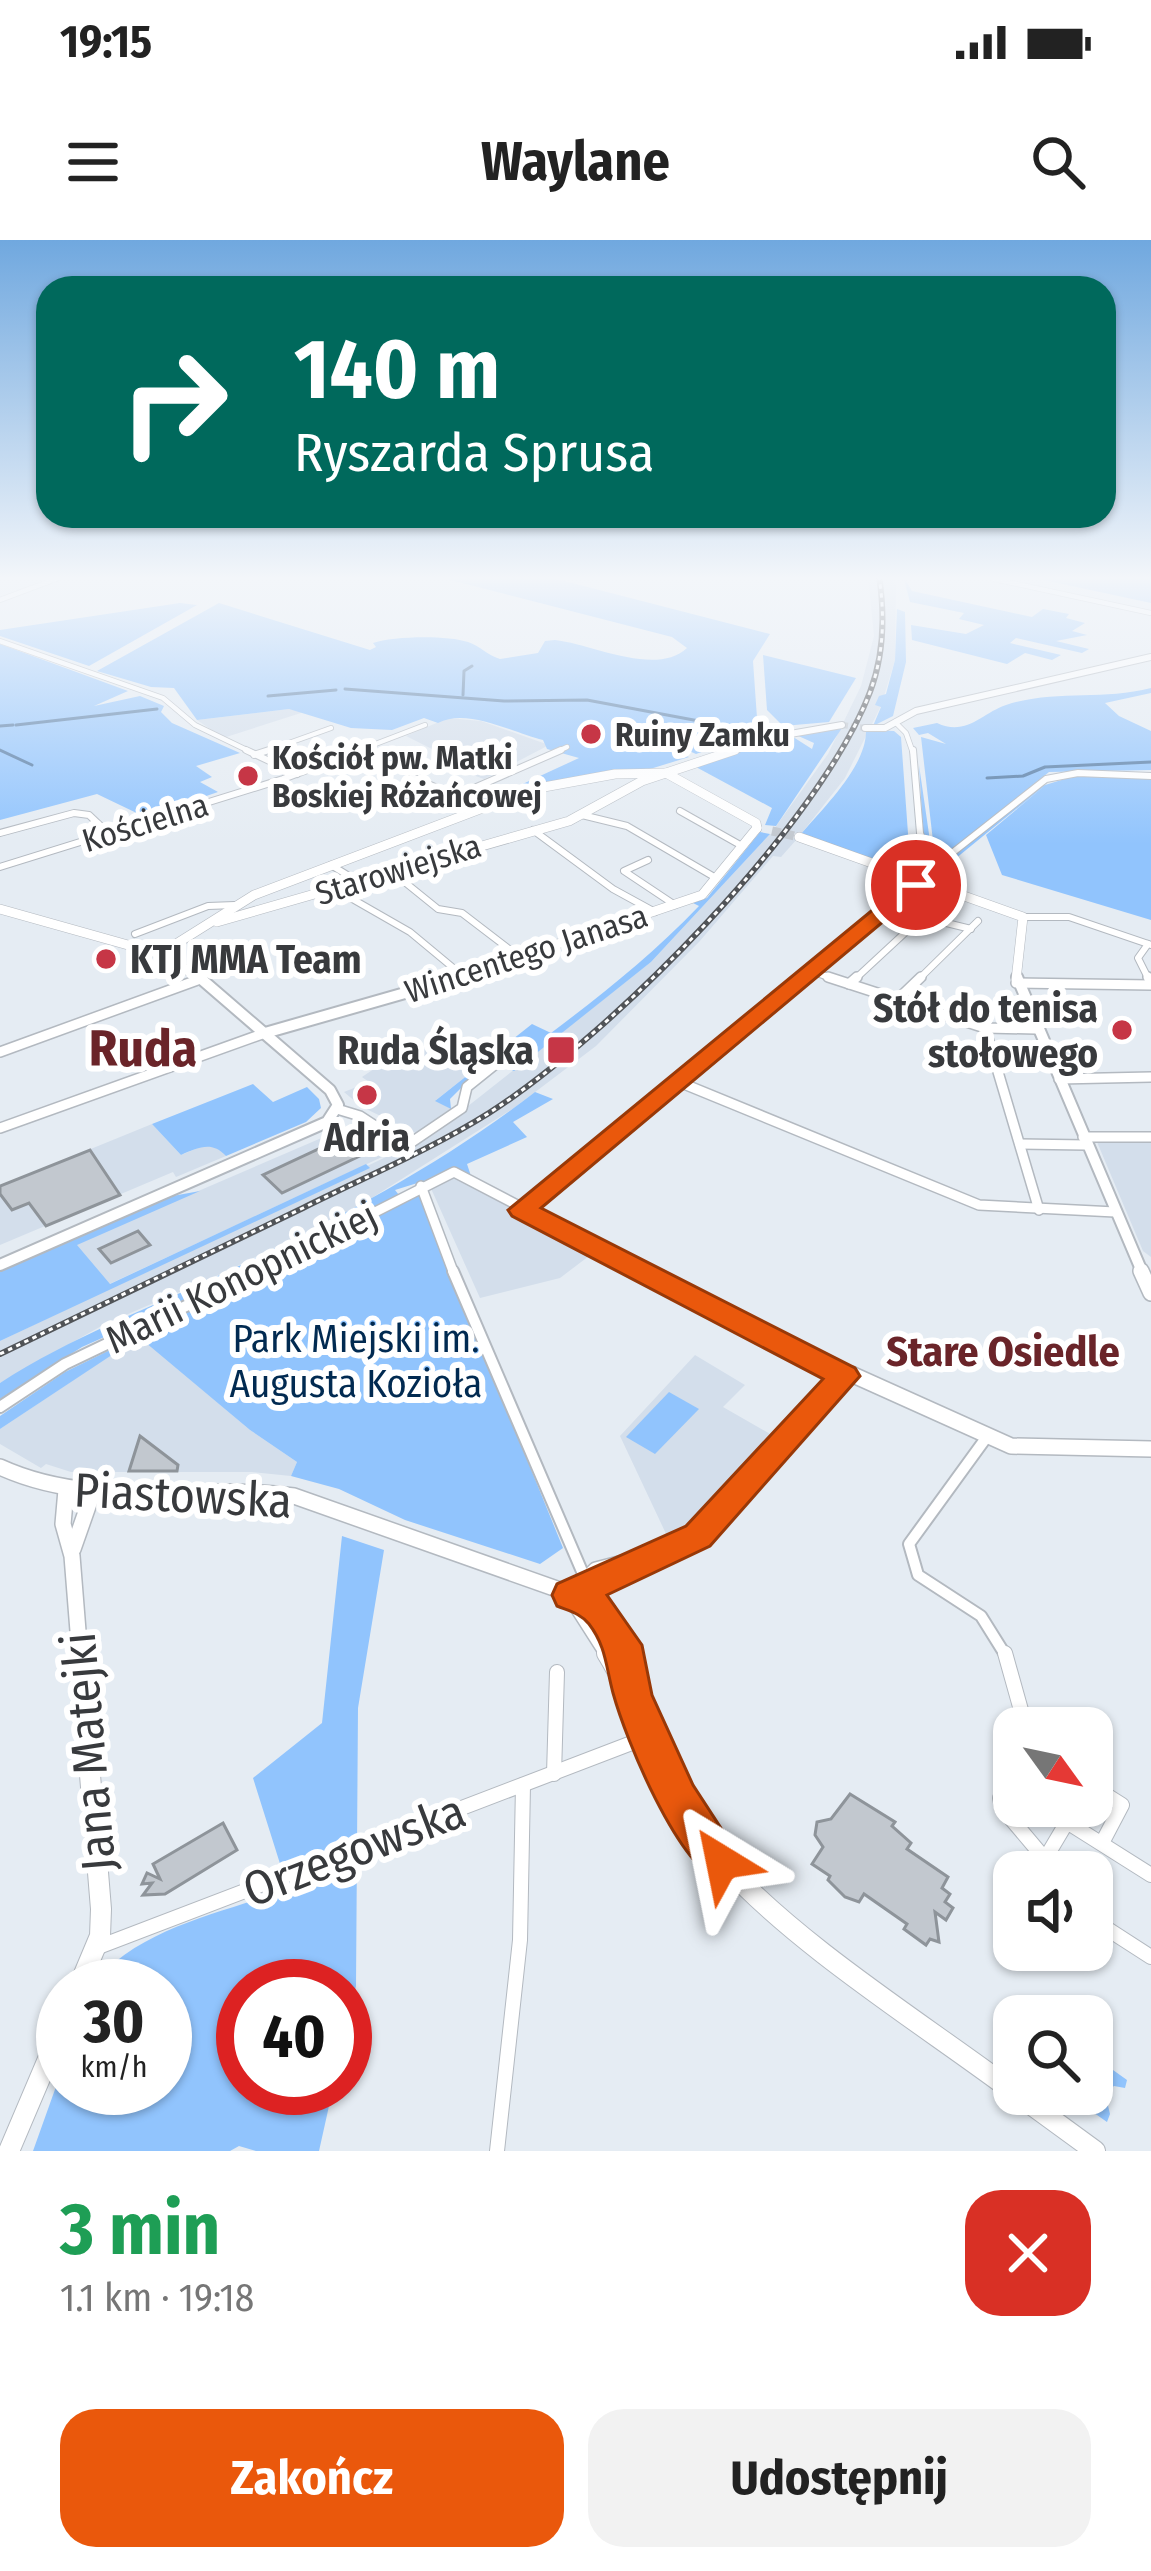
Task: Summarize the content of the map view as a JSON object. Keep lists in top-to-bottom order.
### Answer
{
  "streets": {
    "street": [
      "Kościelna",
      "Starowiejska",
      "Wincentego Janasa",
      "Marii Konopnickiej",
      "Piastowska",
      "Jana Matejki",
      "Orzegowska"
    ]
  },
  "crossings": [
    ["Piastowska", "Jana Matejki"],
    ["Jana Matejki", "Orzegowska"]
  ],
  "districts": ["Ruda", "Stare Osiedle"],
  "parks": ["Park Miejski im. Augusta Kozioła"],
  "places": {
    "other": [
      "Ruiny Zamku",
      "Kościół pw. Matki Boskiej Różańcowej",
      "KTJ MMA Team",
      "Stół do tenisa stołowego",
      "Adria"
    ],
    "transit": ["Ruda Śląska"]
  },
  "north": "bottom right",
  "page": {
    "status": "19:15",
    "header": "Waylane",
    "turn": ["140 m", "Ryszarda Sprusa"],
    "speed": "30 km/h",
    "limit": "40",
    "heading": ["3 min", "1.1 km · 19:18"],
    "buttons": ["Zakończ", "Udostępnij"]
  }
}
